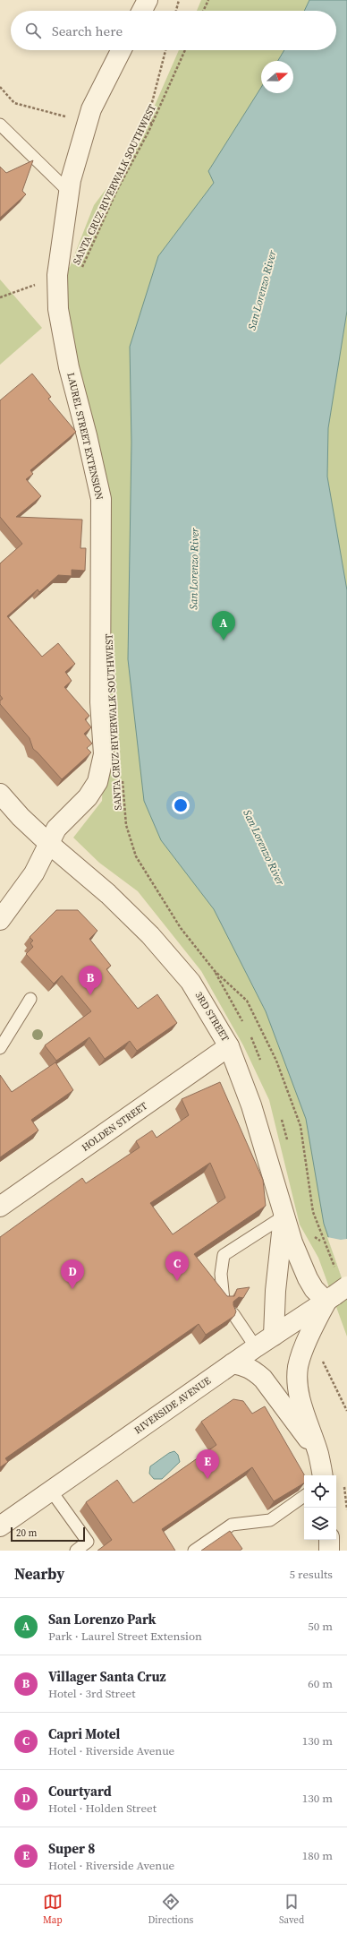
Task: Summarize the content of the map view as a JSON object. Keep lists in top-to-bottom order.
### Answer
{
  "streets": {
    "street": [
      "LAUREL STREET EXTENSION",
      "3RD STREET",
      "HOLDEN STREET",
      "RIVERSIDE AVENUE"
    ],
    "path": ["SANTA CRUZ RIVERWALK SOUTHWEST"]
  },
  "crossings": [
    ["SANTA CRUZ RIVERWALK SOUTHWEST", "3RD STREET"],
    ["SANTA CRUZ RIVERWALK SOUTHWEST", "RIVERSIDE AVENUE"],
    ["LAUREL STREET EXTENSION", "3RD STREET"],
    ["3RD STREET", "HOLDEN STREET"],
    ["3RD STREET", "RIVERSIDE AVENUE"]
  ],
  "water": ["San Lorenzo River"],
  "scale_bar": "20 m",
  "north": "right",
  "page": {
    "search": "Search here",
    "pins": [
      "A",
      "B",
      "C",
      "D",
      "E"
    ],
    "scale": "20 m",
    "heading": ["Nearby", "5 results"],
    "list": [
      {
        "mark": "A",
        "name": "San Lorenzo Park",
        "note": "Park · Laurel Street Extension",
        "value": "50 m"
      },
      {
        "mark": "B",
        "name": "Villager Santa Cruz",
        "note": "Hotel · 3rd Street",
        "value": "60 m"
      },
      {
        "mark": "C",
        "name": "Capri Motel",
        "note": "Hotel · Riverside Avenue",
        "value": "130 m"
      },
      {
        "mark": "D",
        "name": "Courtyard",
        "note": "Hotel · Holden Street",
        "value": "130 m"
      },
      {
        "mark": "E",
        "name": "Super 8",
        "note": "Hotel · Riverside Avenue",
        "value": "180 m"
      }
    ],
    "nav": ["Map", "Directions", "Saved"]
  }
}
